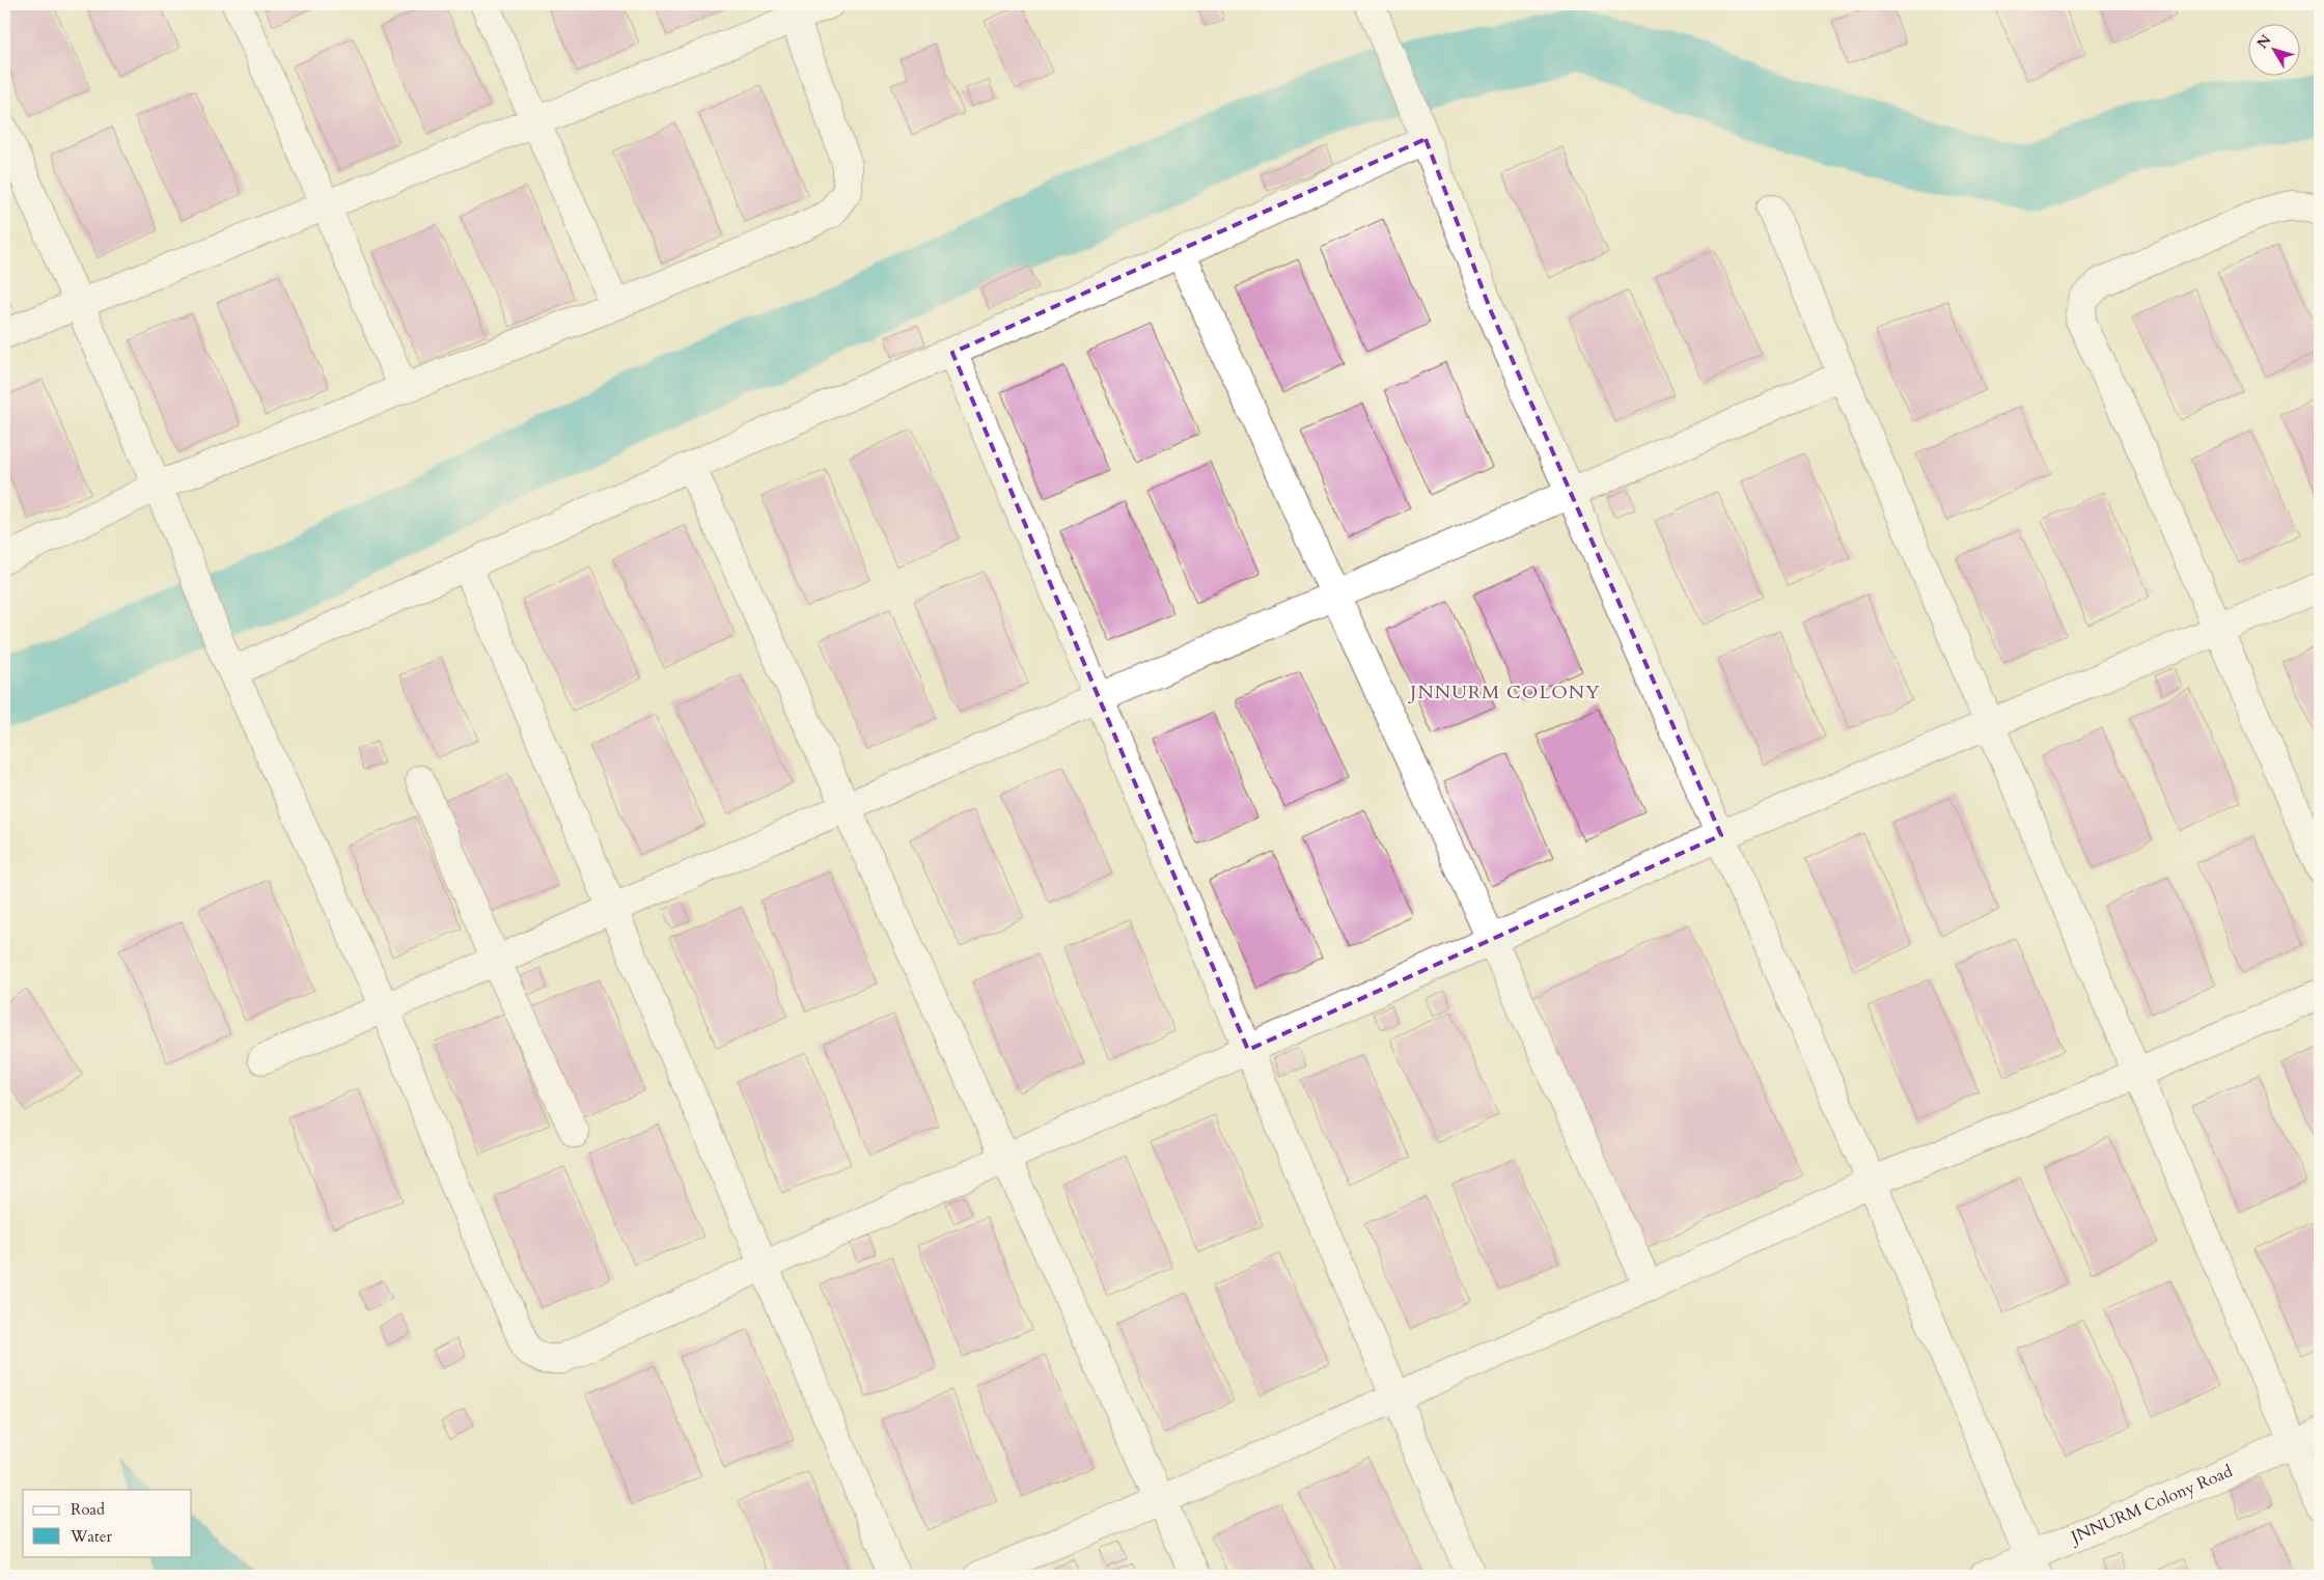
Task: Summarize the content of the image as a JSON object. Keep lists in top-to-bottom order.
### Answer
{
  "streets": {
    "street": ["JNNURM Colony Road"]
  },
  "districts": ["JNNURM COLONY"],
  "legend": ["Road", "Water"],
  "north": "top left"
}
